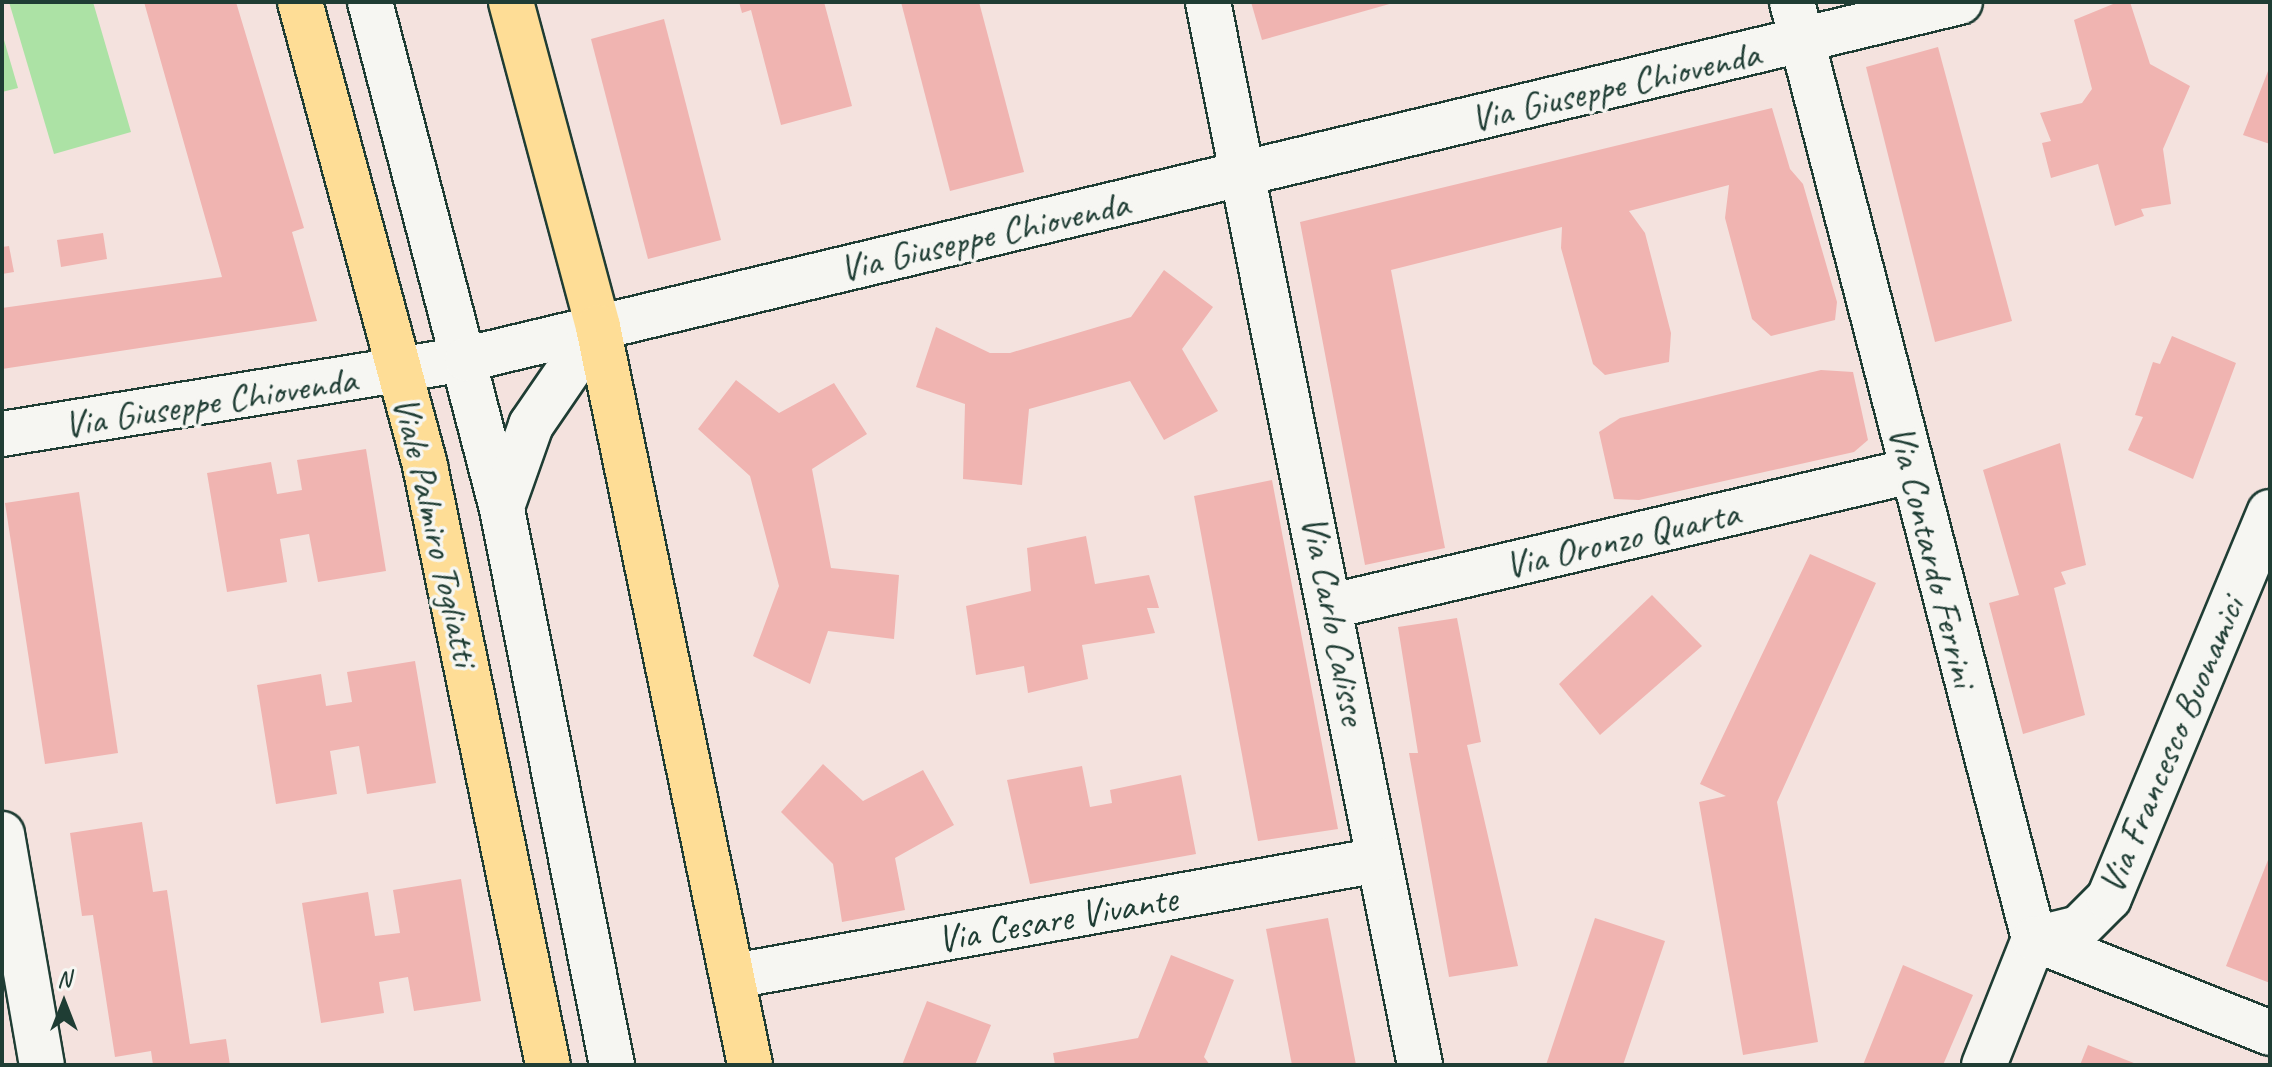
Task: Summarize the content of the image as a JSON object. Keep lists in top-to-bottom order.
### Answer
{
  "streets": {
    "main road": ["Viale Palmiro Togliatti"],
    "street": [
      "Via Giuseppe Chiovenda",
      "Via Oronzo Quarta",
      "Via Contardo Ferrini",
      "Via Carlo Calisse",
      "Via Francesco Buonamici",
      "Via Cesare Vivante"
    ]
  },
  "crossings": [
    ["Via Giuseppe Chiovenda", "Viale Palmiro Togliatti"],
    ["Via Giuseppe Chiovenda", "Via Contardo Ferrini"],
    ["Via Giuseppe Chiovenda", "Via Carlo Calisse"],
    ["Via Oronzo Quarta", "Via Contardo Ferrini"],
    ["Via Oronzo Quarta", "Via Carlo Calisse"],
    ["Via Contardo Ferrini", "Via Francesco Buonamici"],
    ["Via Carlo Calisse", "Via Cesare Vivante"]
  ],
  "north": "top"
}
